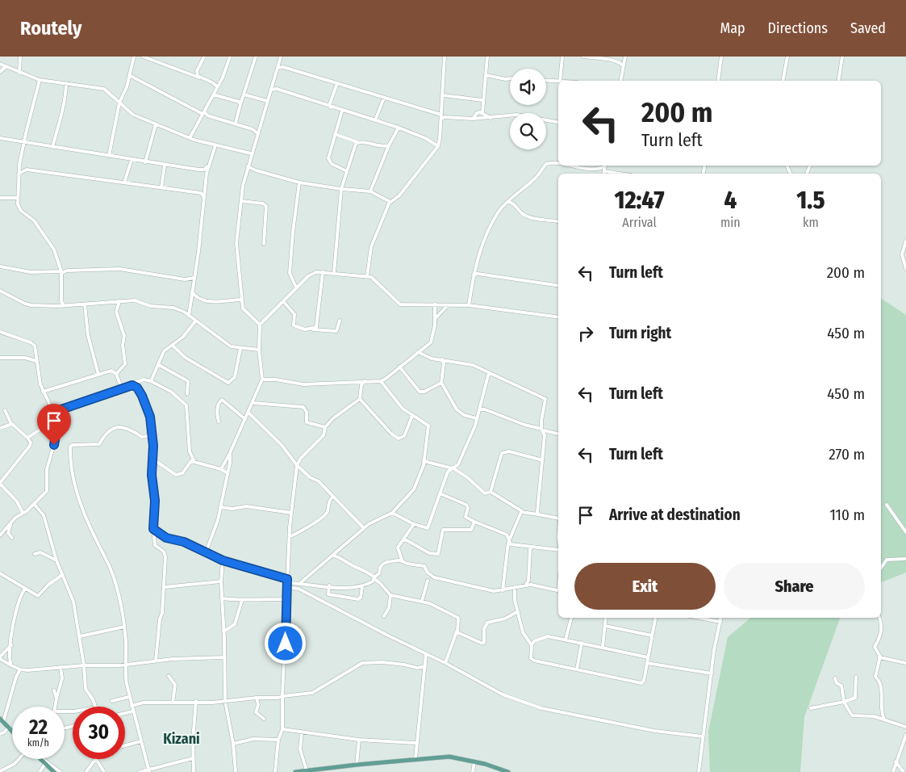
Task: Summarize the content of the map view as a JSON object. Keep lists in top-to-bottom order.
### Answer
{
  "districts": ["Kizani"],
  "page": {
    "header": "Routely",
    "nav": ["Map", "Directions", "Saved"],
    "turn": ["200 m", "Turn left"],
    "eta": [
      "12:47",
      "Arrival",
      "4",
      "min",
      "1.5",
      "km"
    ],
    "list": [
      {
        "name": "Turn left",
        "value": "200 m"
      },
      {
        "name": "Turn right",
        "value": "450 m"
      },
      {
        "name": "Turn left",
        "value": "450 m"
      },
      {
        "name": "Turn left",
        "value": "270 m"
      },
      {
        "name": "Arrive at destination",
        "value": "110 m"
      }
    ],
    "buttons": ["Exit", "Share"],
    "speed": "22 km/h",
    "limit": "30"
  }
}
